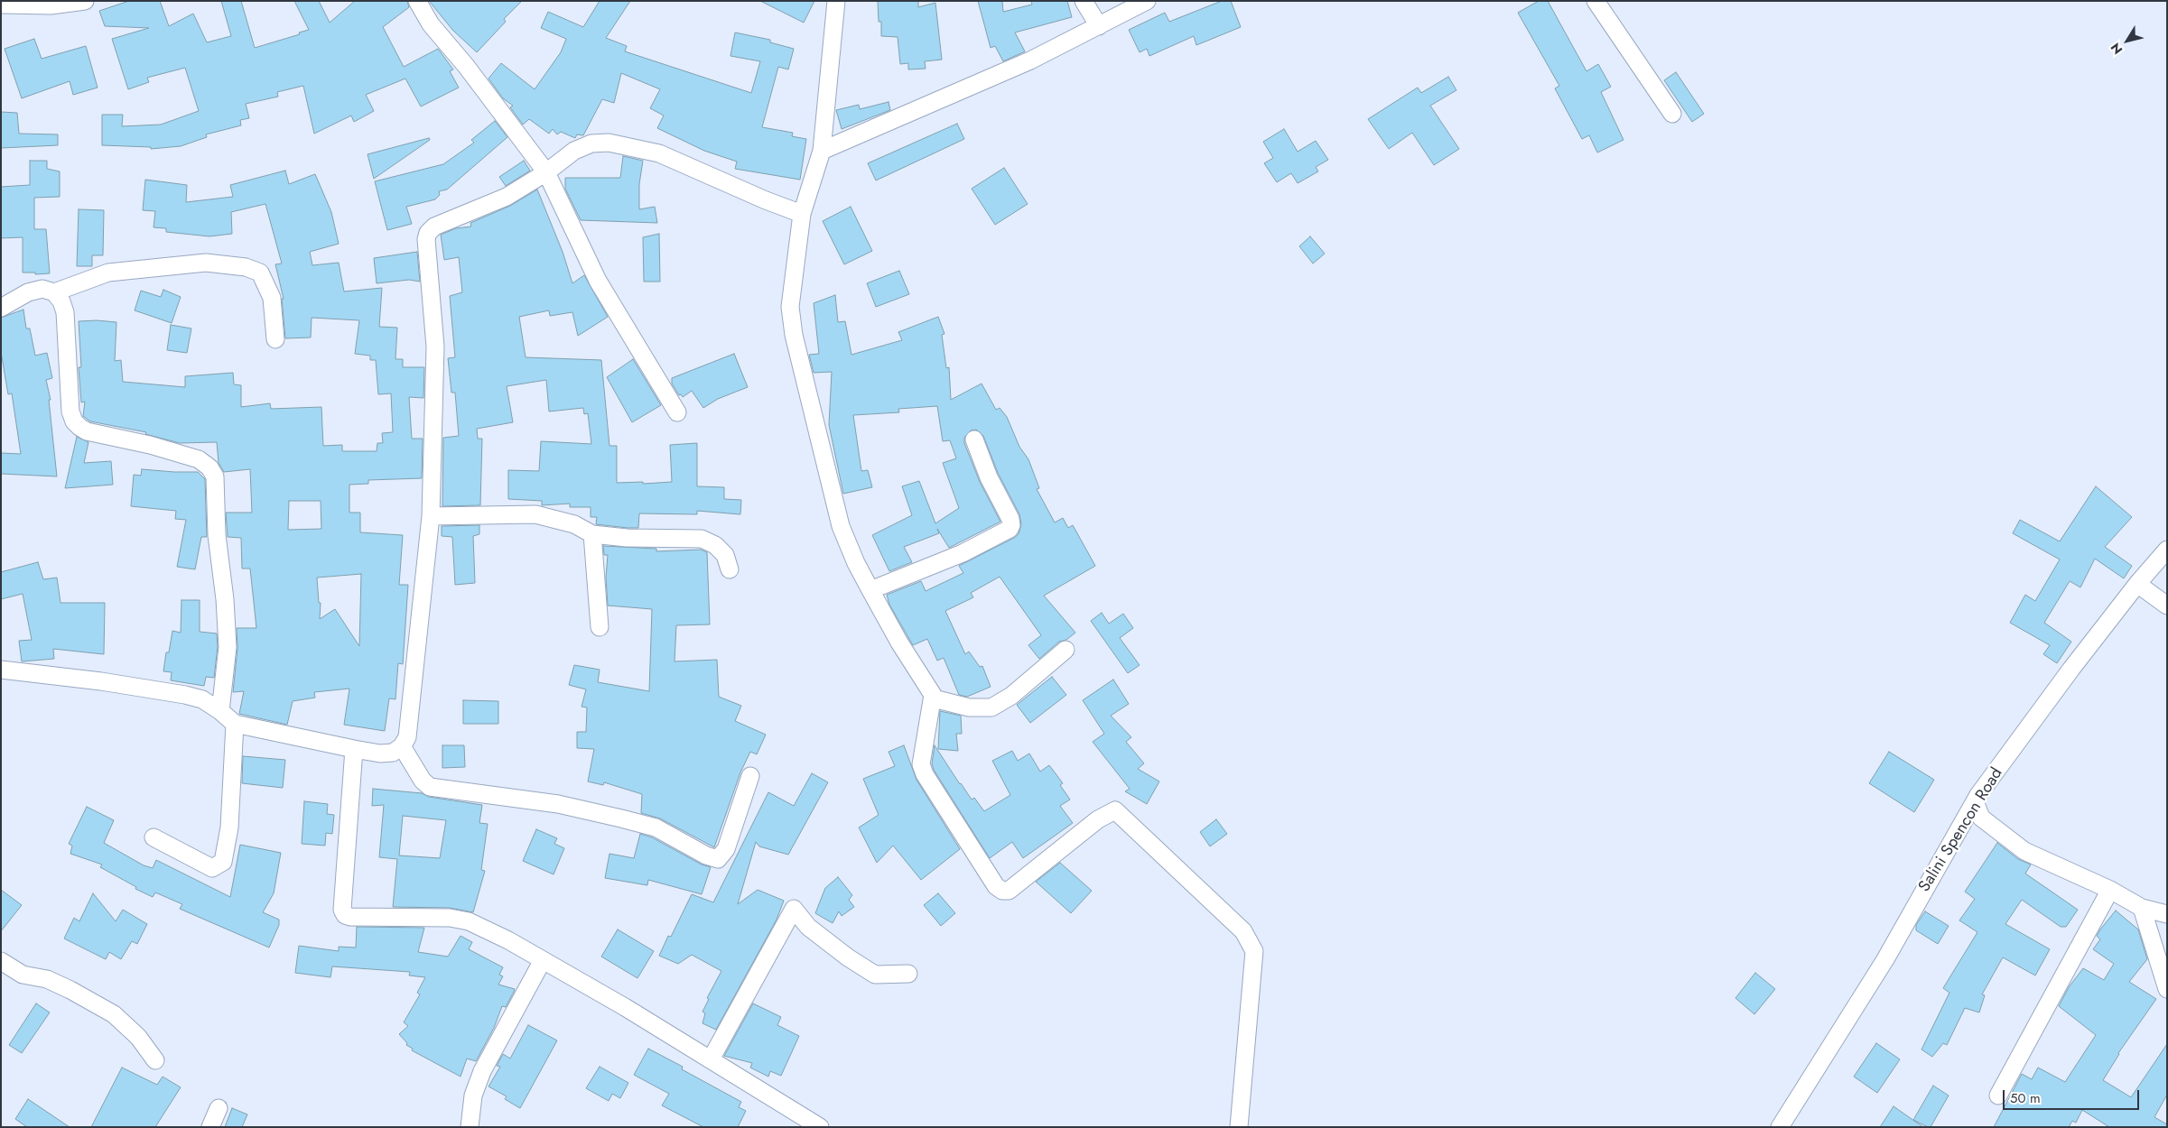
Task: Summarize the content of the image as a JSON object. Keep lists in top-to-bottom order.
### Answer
{
  "streets": {
    "street": ["Salini Spencon Road"]
  },
  "scale_bar": "50 m",
  "north": "bottom left"
}
